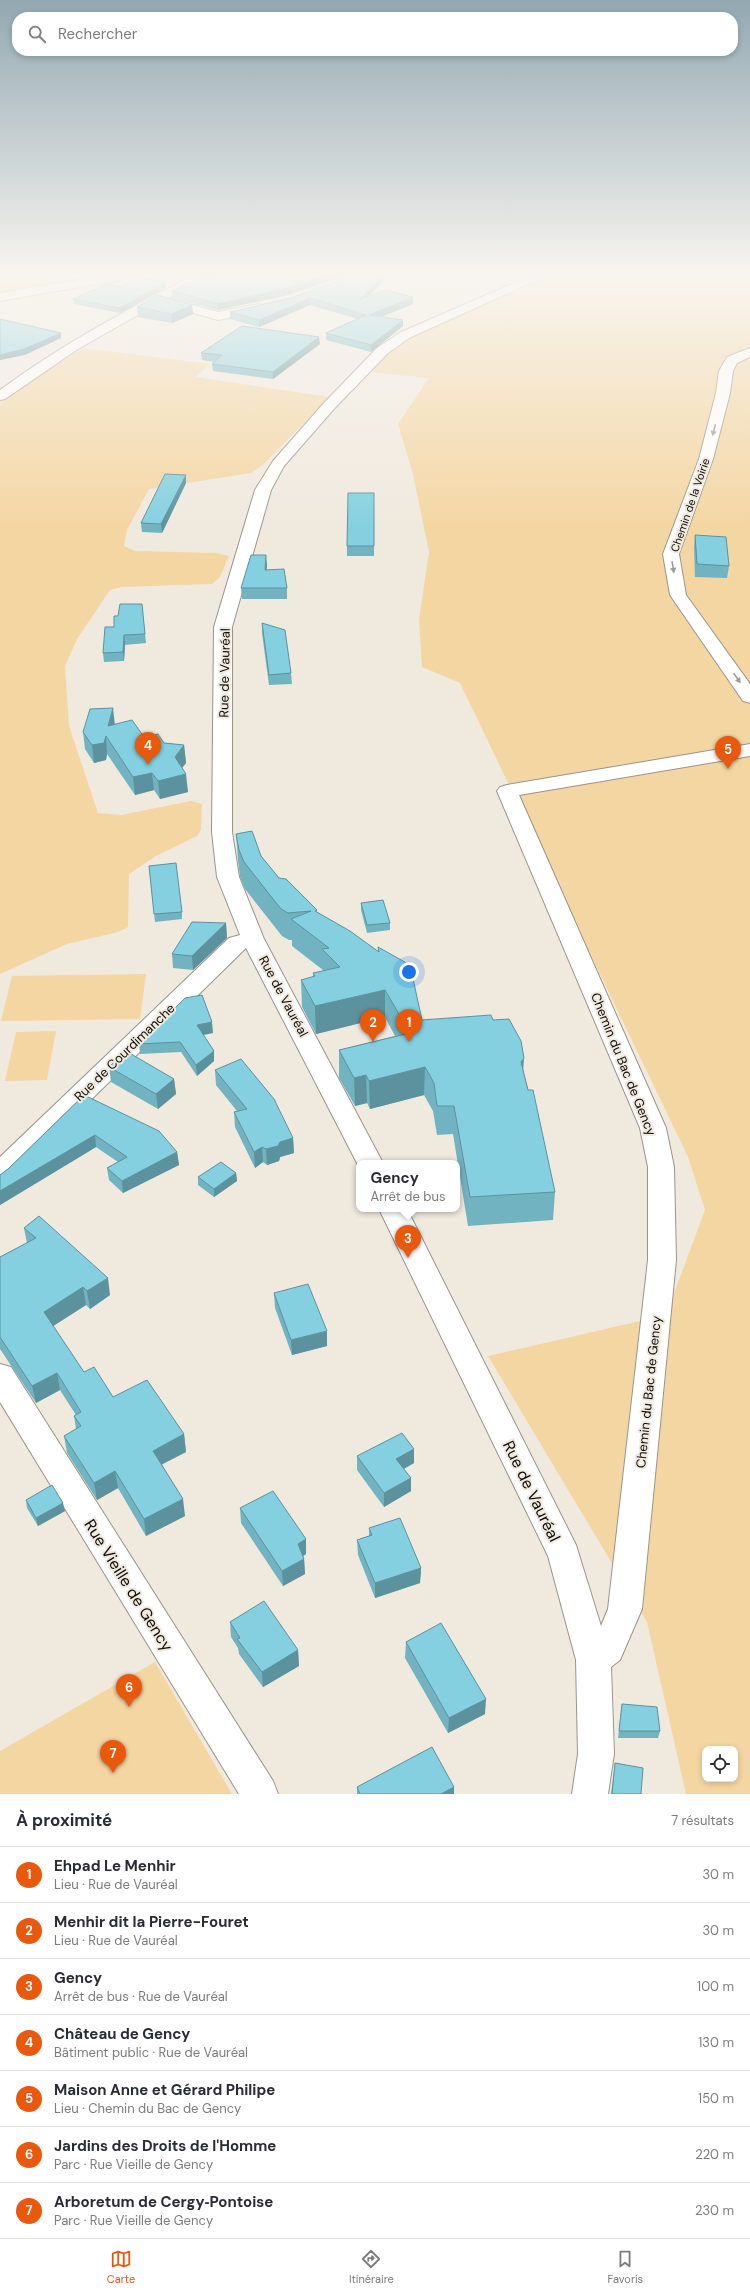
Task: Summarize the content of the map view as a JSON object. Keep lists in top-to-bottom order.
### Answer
{
  "streets": {
    "street": [
      "Chemin de la Voirie",
      "Rue de Vauréal",
      "Rue de Courdimanche",
      "Chemin du Bac de Gency",
      "Rue Vieille de Gency"
    ]
  },
  "crossings": [
    ["Rue de Vauréal", "Rue de Courdimanche"],
    ["Rue de Vauréal", "Chemin du Bac de Gency"]
  ],
  "one_way": ["Chemin de la Voirie"],
  "page": {
    "search": "Rechercher",
    "pins": [
      "4",
      "5",
      "1",
      "2",
      "3",
      "6",
      "7"
    ],
    "popup": ["Gency", "Arrêt de bus"],
    "heading": ["À proximité", "7 résultats"],
    "list": [
      {
        "mark": "1",
        "name": "Ehpad Le Menhir",
        "note": "Lieu · Rue de Vauréal",
        "value": "30 m"
      },
      {
        "mark": "2",
        "name": "Menhir dit la Pierre-Fouret",
        "note": "Lieu · Rue de Vauréal",
        "value": "30 m"
      },
      {
        "mark": "3",
        "name": "Gency",
        "note": "Arrêt de bus · Rue de Vauréal",
        "value": "100 m"
      },
      {
        "mark": "4",
        "name": "Château de Gency",
        "note": "Bâtiment public · Rue de Vauréal",
        "value": "130 m"
      },
      {
        "mark": "5",
        "name": "Maison Anne et Gérard Philipe",
        "note": "Lieu · Chemin du Bac de Gency",
        "value": "150 m"
      },
      {
        "mark": "6",
        "name": "Jardins des Droits de l'Homme",
        "note": "Parc · Rue Vieille de Gency",
        "value": "220 m"
      },
      {
        "mark": "7",
        "name": "Arboretum de Cergy‐Pontoise",
        "note": "Parc · Rue Vieille de Gency",
        "value": "230 m"
      }
    ],
    "nav": ["Carte", "Itinéraire", "Favoris"]
  }
}
